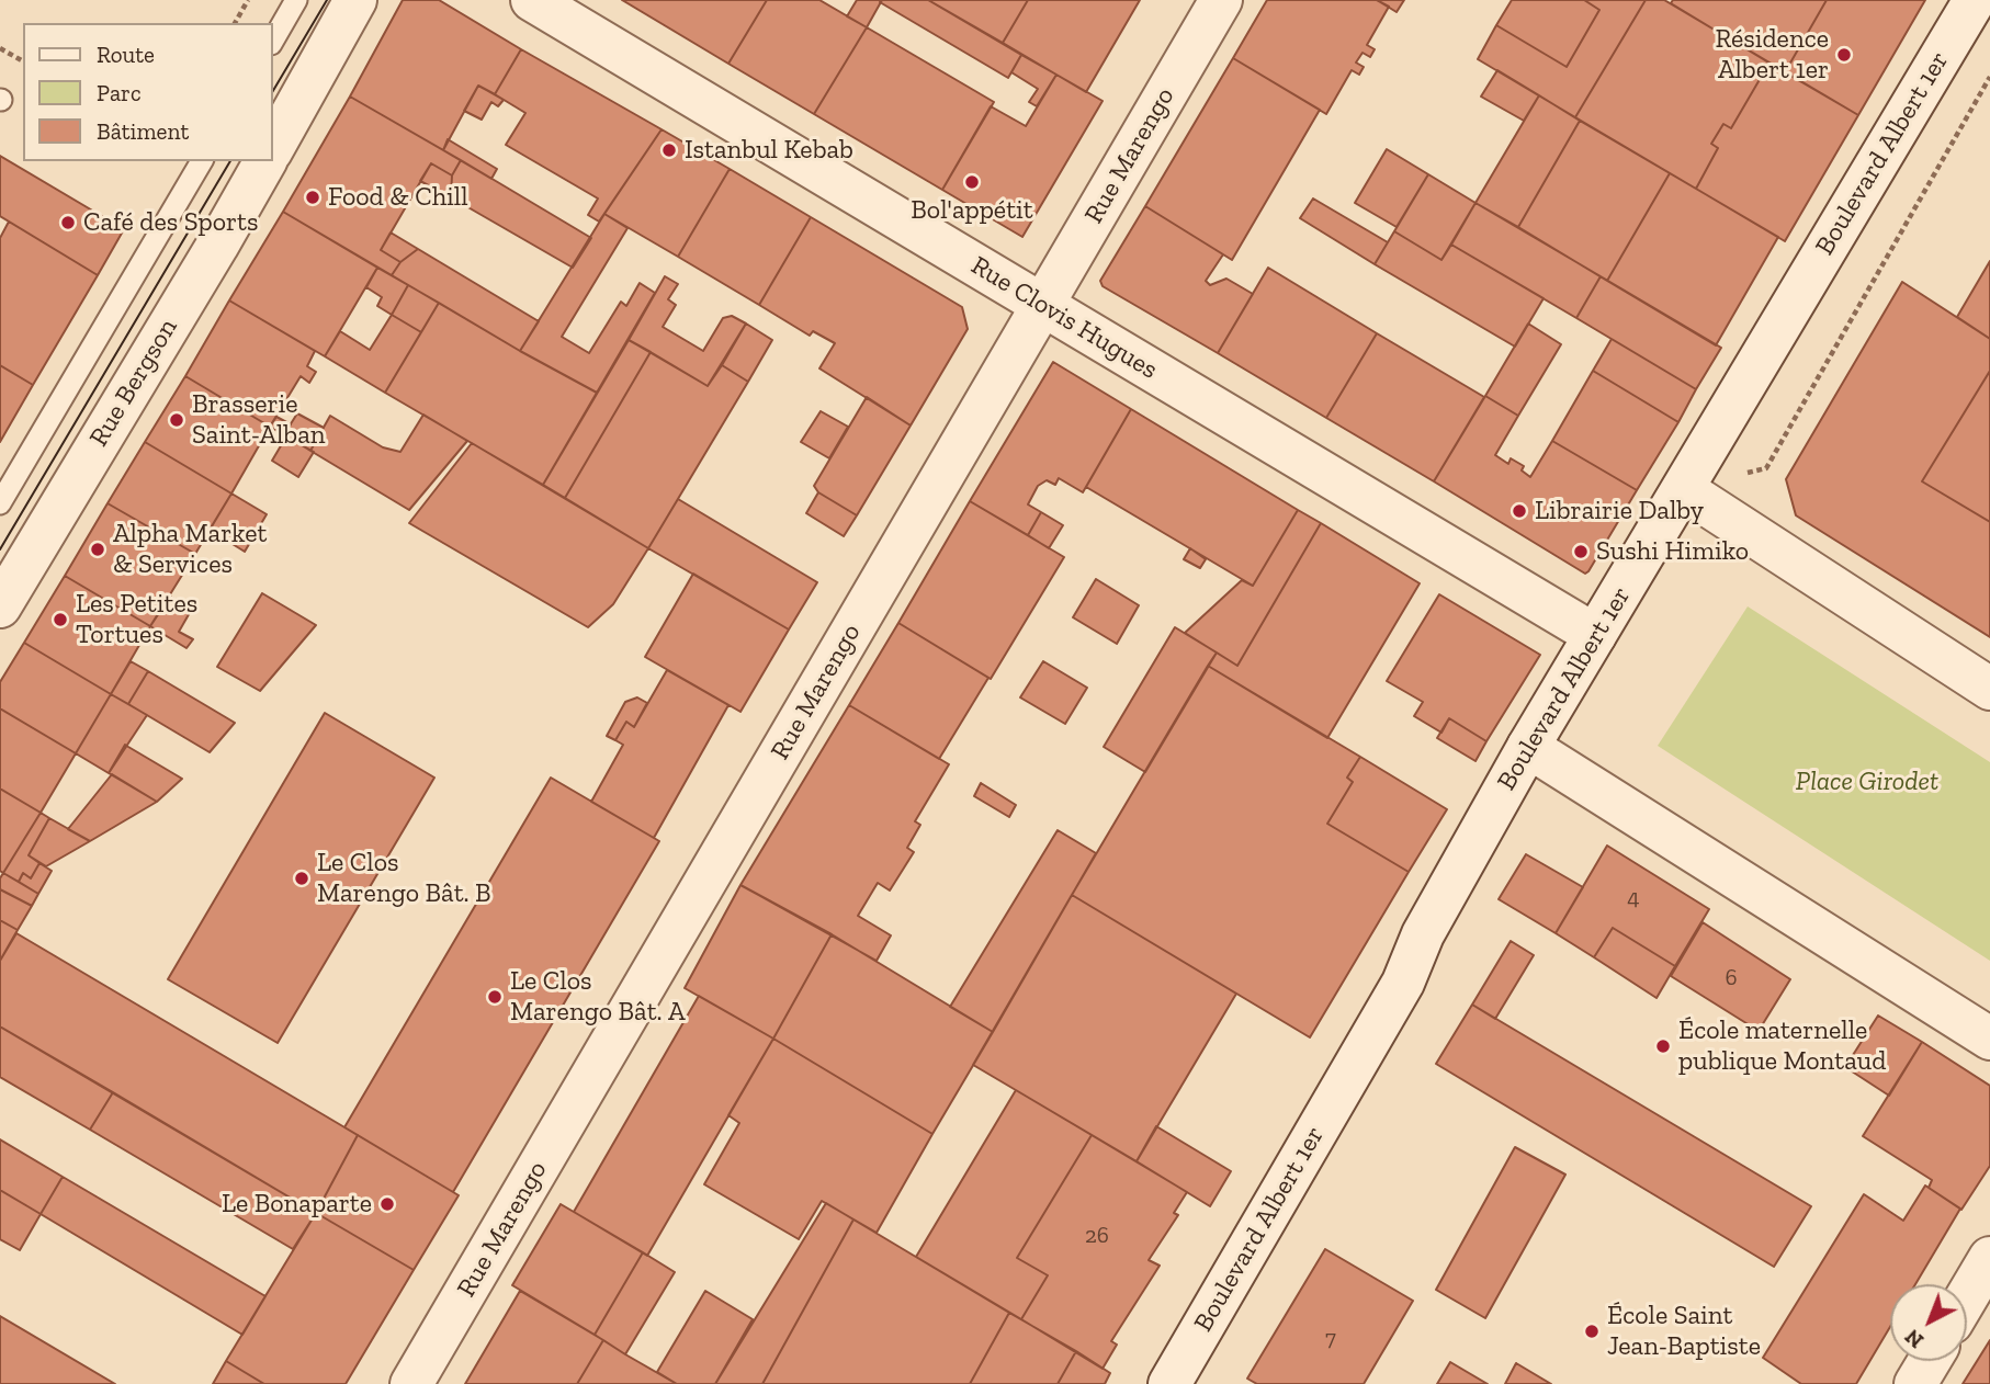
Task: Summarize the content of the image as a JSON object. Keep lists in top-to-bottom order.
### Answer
{
  "streets": {
    "street": [
      "Boulevard Albert 1er",
      "Rue Marengo",
      "Rue Clovis Hugues",
      "Rue Bergson"
    ]
  },
  "crossings": [
    ["Boulevard Albert 1er", "Rue Clovis Hugues"],
    ["Rue Marengo", "Rue Clovis Hugues"]
  ],
  "parks": ["Place Girodet"],
  "places": [
    "Résidence Albert 1er",
    "Istanbul Kebab",
    "Bol'appétit",
    "Food & Chill",
    "Café des Sports",
    "Brasserie Saint-Alban",
    "Librairie Dalby",
    "Alpha Market & Services",
    "Sushi Himiko",
    "Les Petites Tortues",
    "Le Clos Marengo Bât. B",
    "Le Clos Marengo Bât. A",
    "École maternelle publique Montaud",
    "Le Bonaparte",
    "École Saint Jean-Baptiste"
  ],
  "house_numbers": [
    "4",
    "6",
    "26",
    "7"
  ],
  "legend": ["Route", "Parc", "Bâtiment"],
  "north": "bottom left"
}
